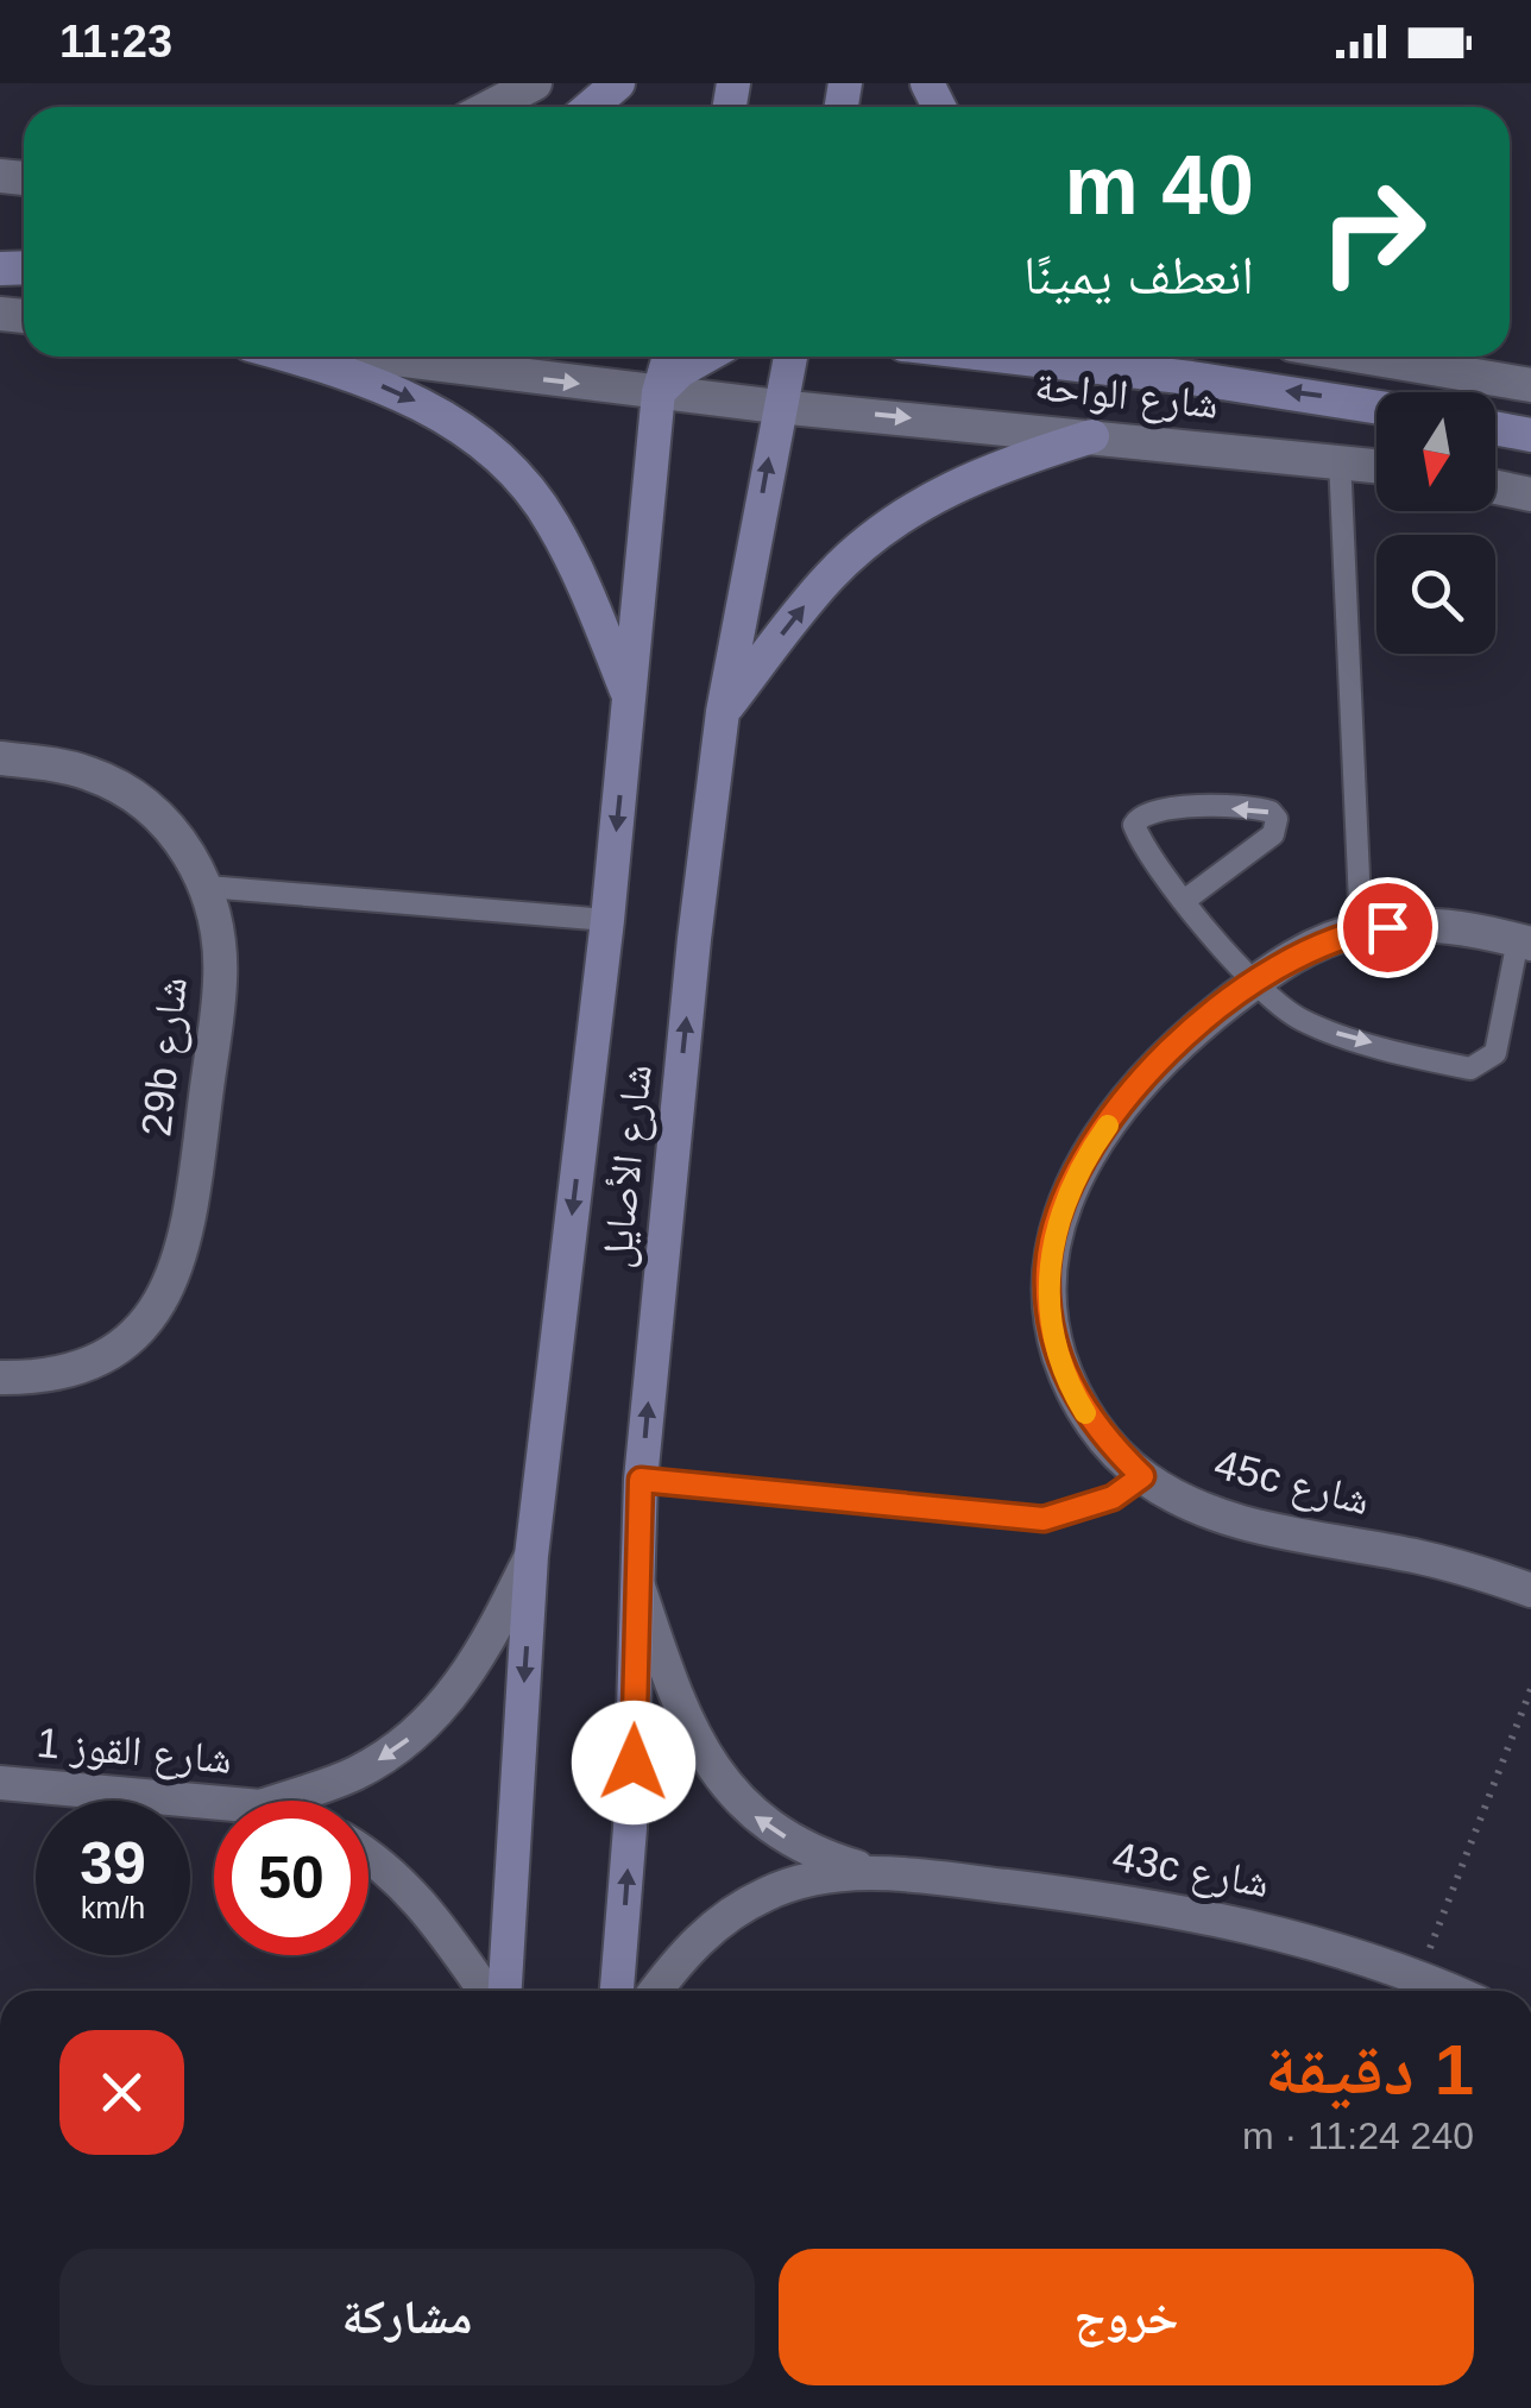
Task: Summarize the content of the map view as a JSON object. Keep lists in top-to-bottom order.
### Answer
{
  "streets": {
    "main road": ["شارع الأصايل"],
    "street": [
      "شارع الواحة",
      "29b شارع",
      "45c شارع",
      "شارع القوز 1",
      "43c شارع"
    ]
  },
  "crossings": [
    ["شارع الواحة", "شارع الأصايل"],
    ["شارع الأصايل", "شارع القوز 1"],
    ["شارع الأصايل", "43c شارع"]
  ],
  "one_way": ["شارع الواحة", "شارع القوز 1"],
  "north": "bottom",
  "page": {
    "status": "11:23",
    "turn": ["40 m", "انعطف يمينًا"],
    "speed": "39 km/h",
    "limit": "50",
    "heading": ["1 دقيقة", "240 m · 11:24"],
    "buttons": ["خروج", "مشاركة"]
  }
}
